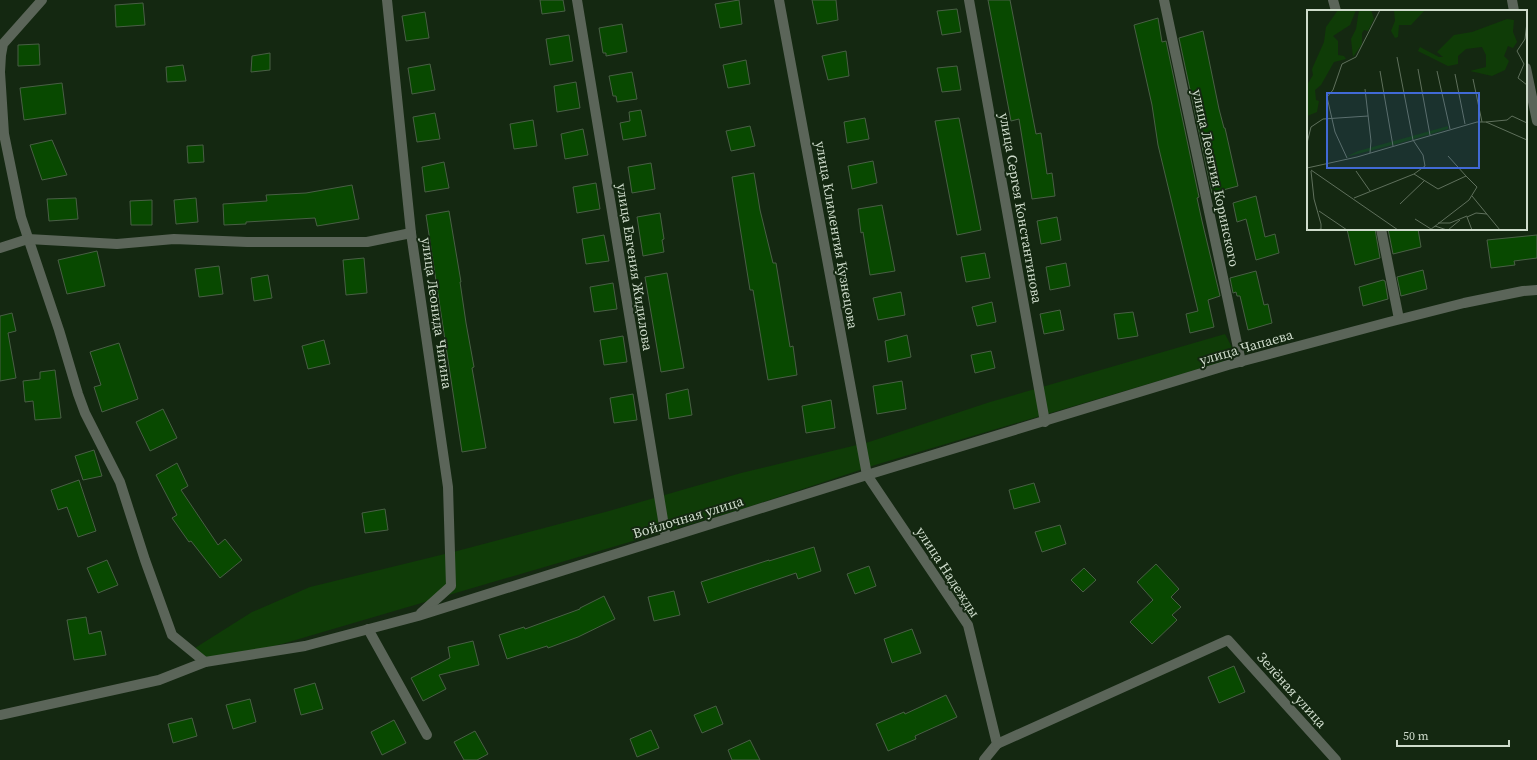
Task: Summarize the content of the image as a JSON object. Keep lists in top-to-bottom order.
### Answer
{
  "streets": {
    "street": [
      "улица Леонтия Коринского",
      "улица Сергея Константинова",
      "улица Климентия Кузнецова",
      "улица Евгения Жидилова",
      "улица Леонида Чигина",
      "улица Чапаева",
      "Войлочная улица",
      "улица Надежды",
      "Зелёная улица"
    ]
  },
  "crossings": [
    ["улица Леонтия Коринского", "улица Чапаева"],
    ["улица Сергея Константинова", "улица Чапаева"],
    ["улица Климентия Кузнецова", "Войлочная улица"],
    ["улица Климентия Кузнецова", "улица Надежды"],
    ["улица Евгения Жидилова", "Войлочная улица"],
    ["улица Леонида Чигина", "Войлочная улица"],
    ["улица Чапаева", "Войлочная улица"],
    ["Войлочная улица", "улица Надежды"],
    ["улица Надежды", "Зелёная улица"]
  ],
  "scale_bar": "50 m"
}
